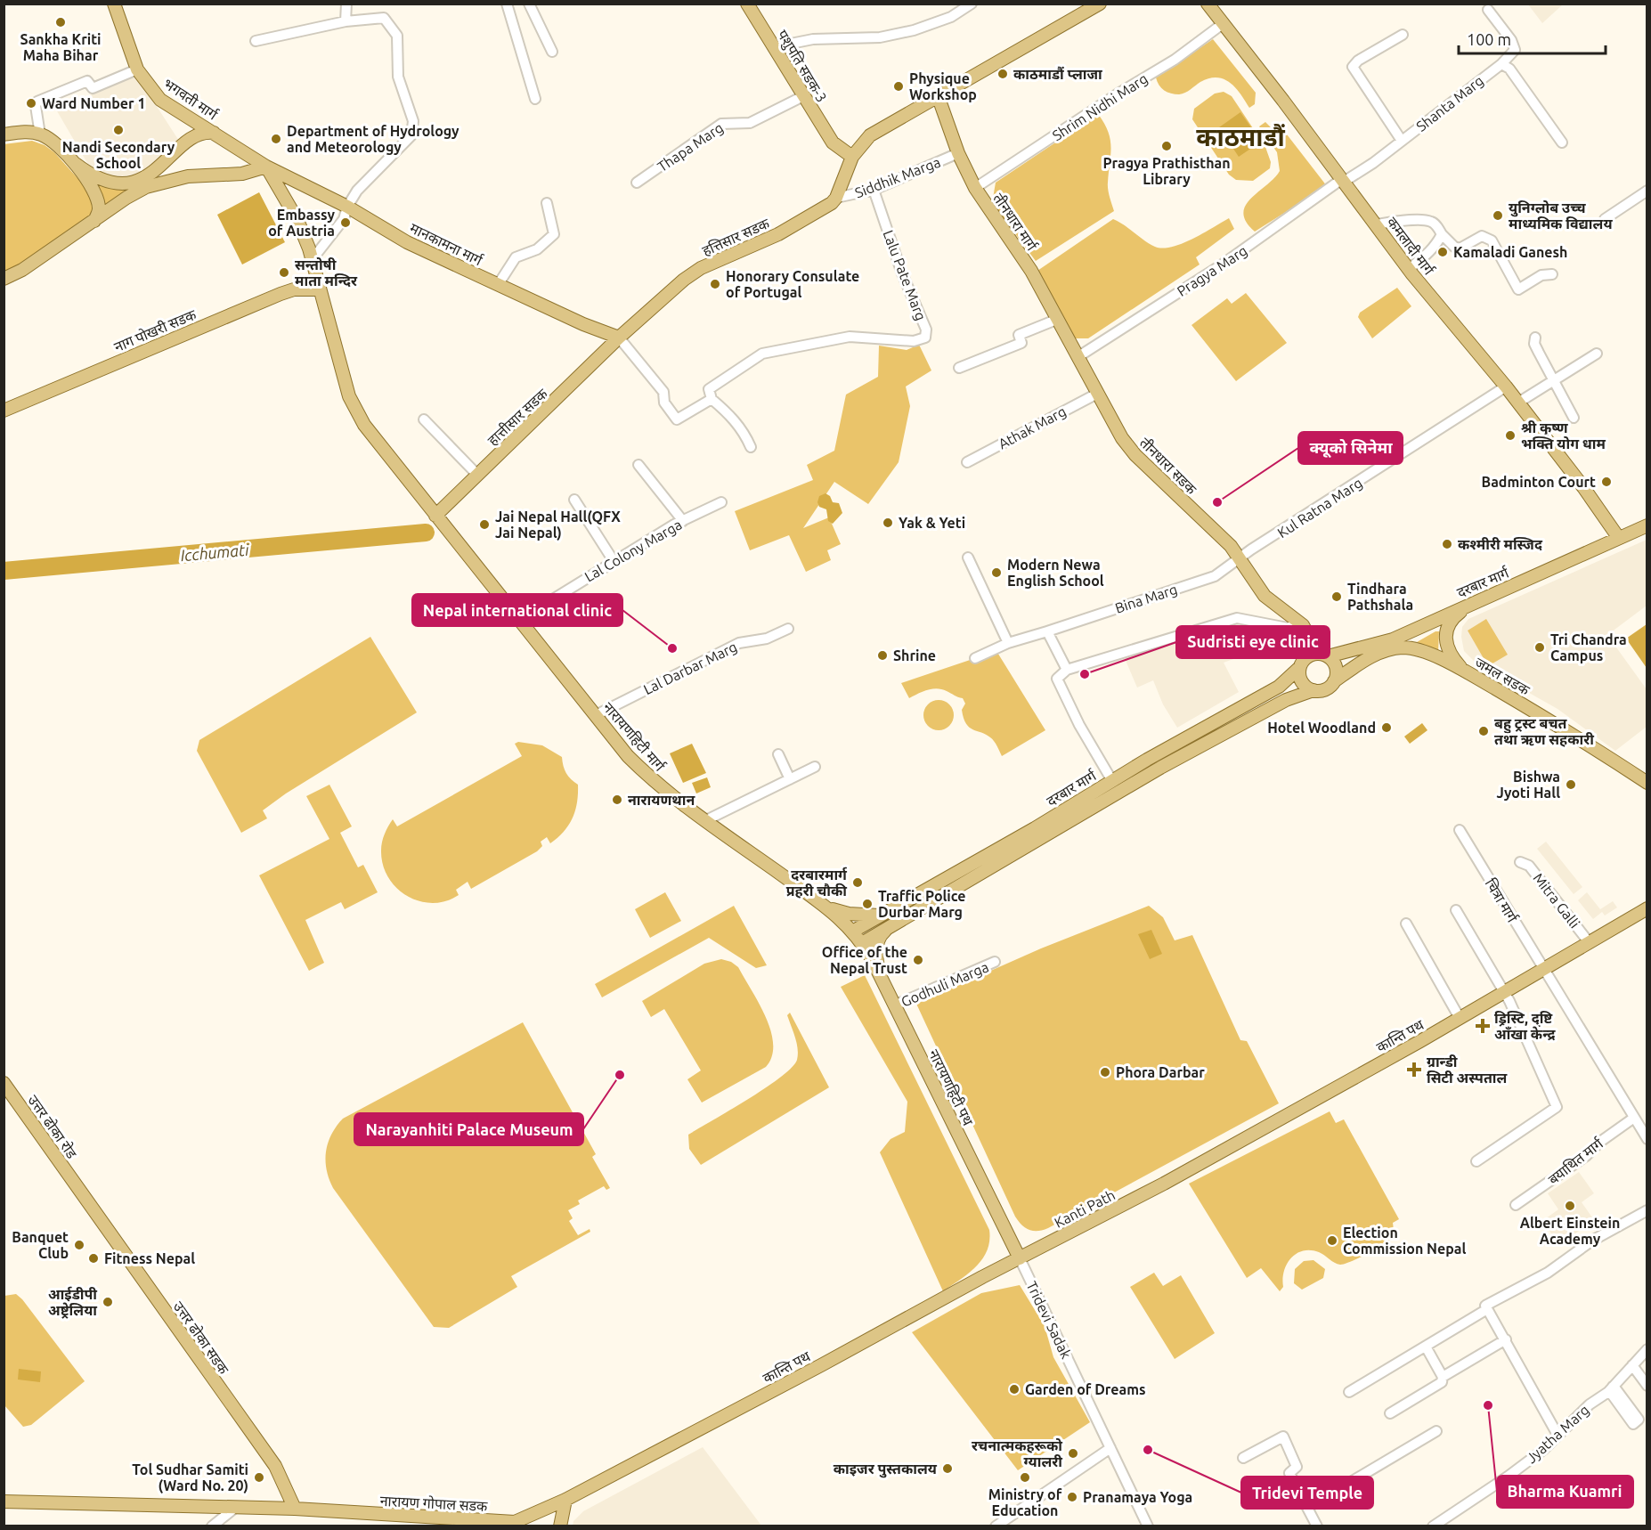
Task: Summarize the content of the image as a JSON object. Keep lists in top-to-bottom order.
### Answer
{
  "streets": {
    "main road": [
      "पशुपति सडक-3",
      "भगवती मार्ग",
      "तीनधारा मार्ग",
      "हत्तिसार सडक",
      "मानकामना मार्ग",
      "कमलादी मार्ग",
      "नाग पोखरी सडक",
      "हात्तीसार सडक",
      "तीनधारा सडक",
      "दरबार मार्ग",
      "जमल सडक",
      "नारायणहिटी मार्ग",
      "कान्ति पथ",
      "नारायणहिटी पथ",
      "उत्तर ढोका रोड",
      "Kanti Path",
      "उत्तर ढोका सडक",
      "नारायण गोपाल सडक"
    ],
    "street": [
      "Shanta Marg",
      "Shrim Nidhi Marg",
      "Thapa Marg",
      "Siddhik Marga",
      "Pragya Marg",
      "Lalu Pate Marg",
      "Athak Marg",
      "Kul Ratna Marg",
      "Lal Colony Marga",
      "Bina Marg",
      "Lal Darbar Marg",
      "चित्रा मार्ग",
      "Mitra Galli",
      "Godhuli Marga",
      "बयाथित मार्ग",
      "Tridevi Sadak",
      "Jyatha Marg"
    ]
  },
  "crossings": [
    ["पशुपति सडक-3", "Thapa Marg"],
    ["भगवती मार्ग", "मानकामना मार्ग"],
    ["भगवती मार्ग", "नारायणहिटी मार्ग"],
    ["Shanta Marg", "कमलादी मार्ग"],
    ["Shanta Marg", "Pragya Marg"],
    ["Shrim Nidhi Marg", "तीनधारा मार्ग"],
    ["Shrim Nidhi Marg", "कमलादी मार्ग"],
    ["Siddhik Marga", "तीनधारा मार्ग"],
    ["Siddhik Marga", "हत्तिसार सडक"],
    ["Siddhik Marga", "Lalu Pate Marg"],
    ["तीनधारा मार्ग", "Pragya Marg"],
    ["तीनधारा मार्ग", "तीनधारा सडक"],
    ["हत्तिसार सडक", "मानकामना मार्ग"],
    ["हत्तिसार सडक", "Lalu Pate Marg"],
    ["हत्तिसार सडक", "हात्तीसार सडक"],
    ["मानकामना मार्ग", "Lalu Pate Marg"],
    ["मानकामना मार्ग", "हात्तीसार सडक"],
    ["मानकामना मार्ग", "नारायणहिटी मार्ग"],
    ["कमलादी मार्ग", "Pragya Marg"],
    ["कमलादी मार्ग", "Kul Ratna Marg"],
    ["कमलादी मार्ग", "दरबार मार्ग"],
    ["Pragya Marg", "तीनधारा सडक"],
    ["Lalu Pate Marg", "हात्तीसार सडक"],
    ["नाग पोखरी सडक", "नारायणहिटी मार्ग"],
    ["हात्तीसार सडक", "नारायणहिटी मार्ग"],
    ["Athak Marg", "तीनधारा सडक"],
    ["तीनधारा सडक", "Kul Ratna Marg"],
    ["तीनधारा सडक", "Bina Marg"],
    ["Kul Ratna Marg", "Bina Marg"],
    ["Lal Colony Marga", "नारायणहिटी मार्ग"],
    ["दरबार मार्ग", "जमल सडक"],
    ["दरबार मार्ग", "नारायणहिटी मार्ग"],
    ["दरबार मार्ग", "नारायणहिटी पथ"],
    ["Lal Darbar Marg", "नारायणहिटी मार्ग"],
    ["नारायणहिटी मार्ग", "नारायणहिटी पथ"],
    ["चित्रा मार्ग", "कान्ति पथ"],
    ["Mitra Galli", "कान्ति पथ"],
    ["Godhuli Marga", "नारायणहिटी पथ"],
    ["कान्ति पथ", "नारायणहिटी पथ"],
    ["कान्ति पथ", "Kanti Path"],
    ["कान्ति पथ", "Tridevi Sadak"],
    ["कान्ति पथ", "नारायण गोपाल सडक"],
    ["नारायणहिटी पथ", "Kanti Path"],
    ["नारायणहिटी पथ", "Tridevi Sadak"],
    ["उत्तर ढोका रोड", "उत्तर ढोका सडक"],
    ["Kanti Path", "Tridevi Sadak"],
    ["उत्तर ढोका सडक", "नारायण गोपाल सडक"]
  ],
  "districts": ["काठमाडौं"],
  "water": ["Icchumati"],
  "places": {
    "other": [
      "Sankha Kriti Maha Bihar",
      "काठमाडौं प्लाजा",
      "Physique Workshop",
      "Ward Number 1",
      "Nandi Secondary School",
      "Department of Hydrology and Meteorology",
      "Pragya Prathisthan Library",
      "युनिग्लोब उच्च माध्यमिक विद्यालय",
      "Embassy of Austria",
      "Kamaladi Ganesh",
      "सन्तोषी माता मन्दिर",
      "Honorary Consulate of Portugal",
      "श्री कृष्ण भक्ति योग धाम",
      "Badminton Court",
      "क्यूको सिनेमा",
      "Yak & Yeti",
      "Jai Nepal Hall(QFX Jai Nepal)",
      "कश्मीरी मस्जिद",
      "Modern Newa English School",
      "Tindhara Pathshala",
      "Tri Chandra Campus",
      "Nepal international clinic",
      "Shrine",
      "Sudristi eye clinic",
      "Hotel Woodland",
      "बहु ट्रस्ट बचत तथा ऋण सहकारी",
      "Bishwa Jyoti Hall",
      "नारायणथान",
      "दरबारमार्ग प्रहरी चौकी",
      "Traffic Police Durbar Marg",
      "Office of the Nepal Trust",
      "Phora Darbar",
      "Narayanhiti Palace Museum",
      "Albert Einstein Academy",
      "Election Commission Nepal",
      "Banquet Club",
      "Fitness Nepal",
      "आईडीपी अष्ट्रेलिया",
      "Garden of Dreams",
      "Bharma Kuamri",
      "Tridevi Temple",
      "रचनात्मकहरूको ग्यालरी",
      "काइजर पुस्तकालय",
      "Tol Sudhar Samiti (Ward No. 20)",
      "Ministry of Education",
      "Pranamaya Yoga"
    ],
    "health": ["ड्रिस्टि, दृष्टि आँखा केन्द्र", "ग्रान्डी सिटी अस्पताल"]
  },
  "scale_bar": "100 m"
}
